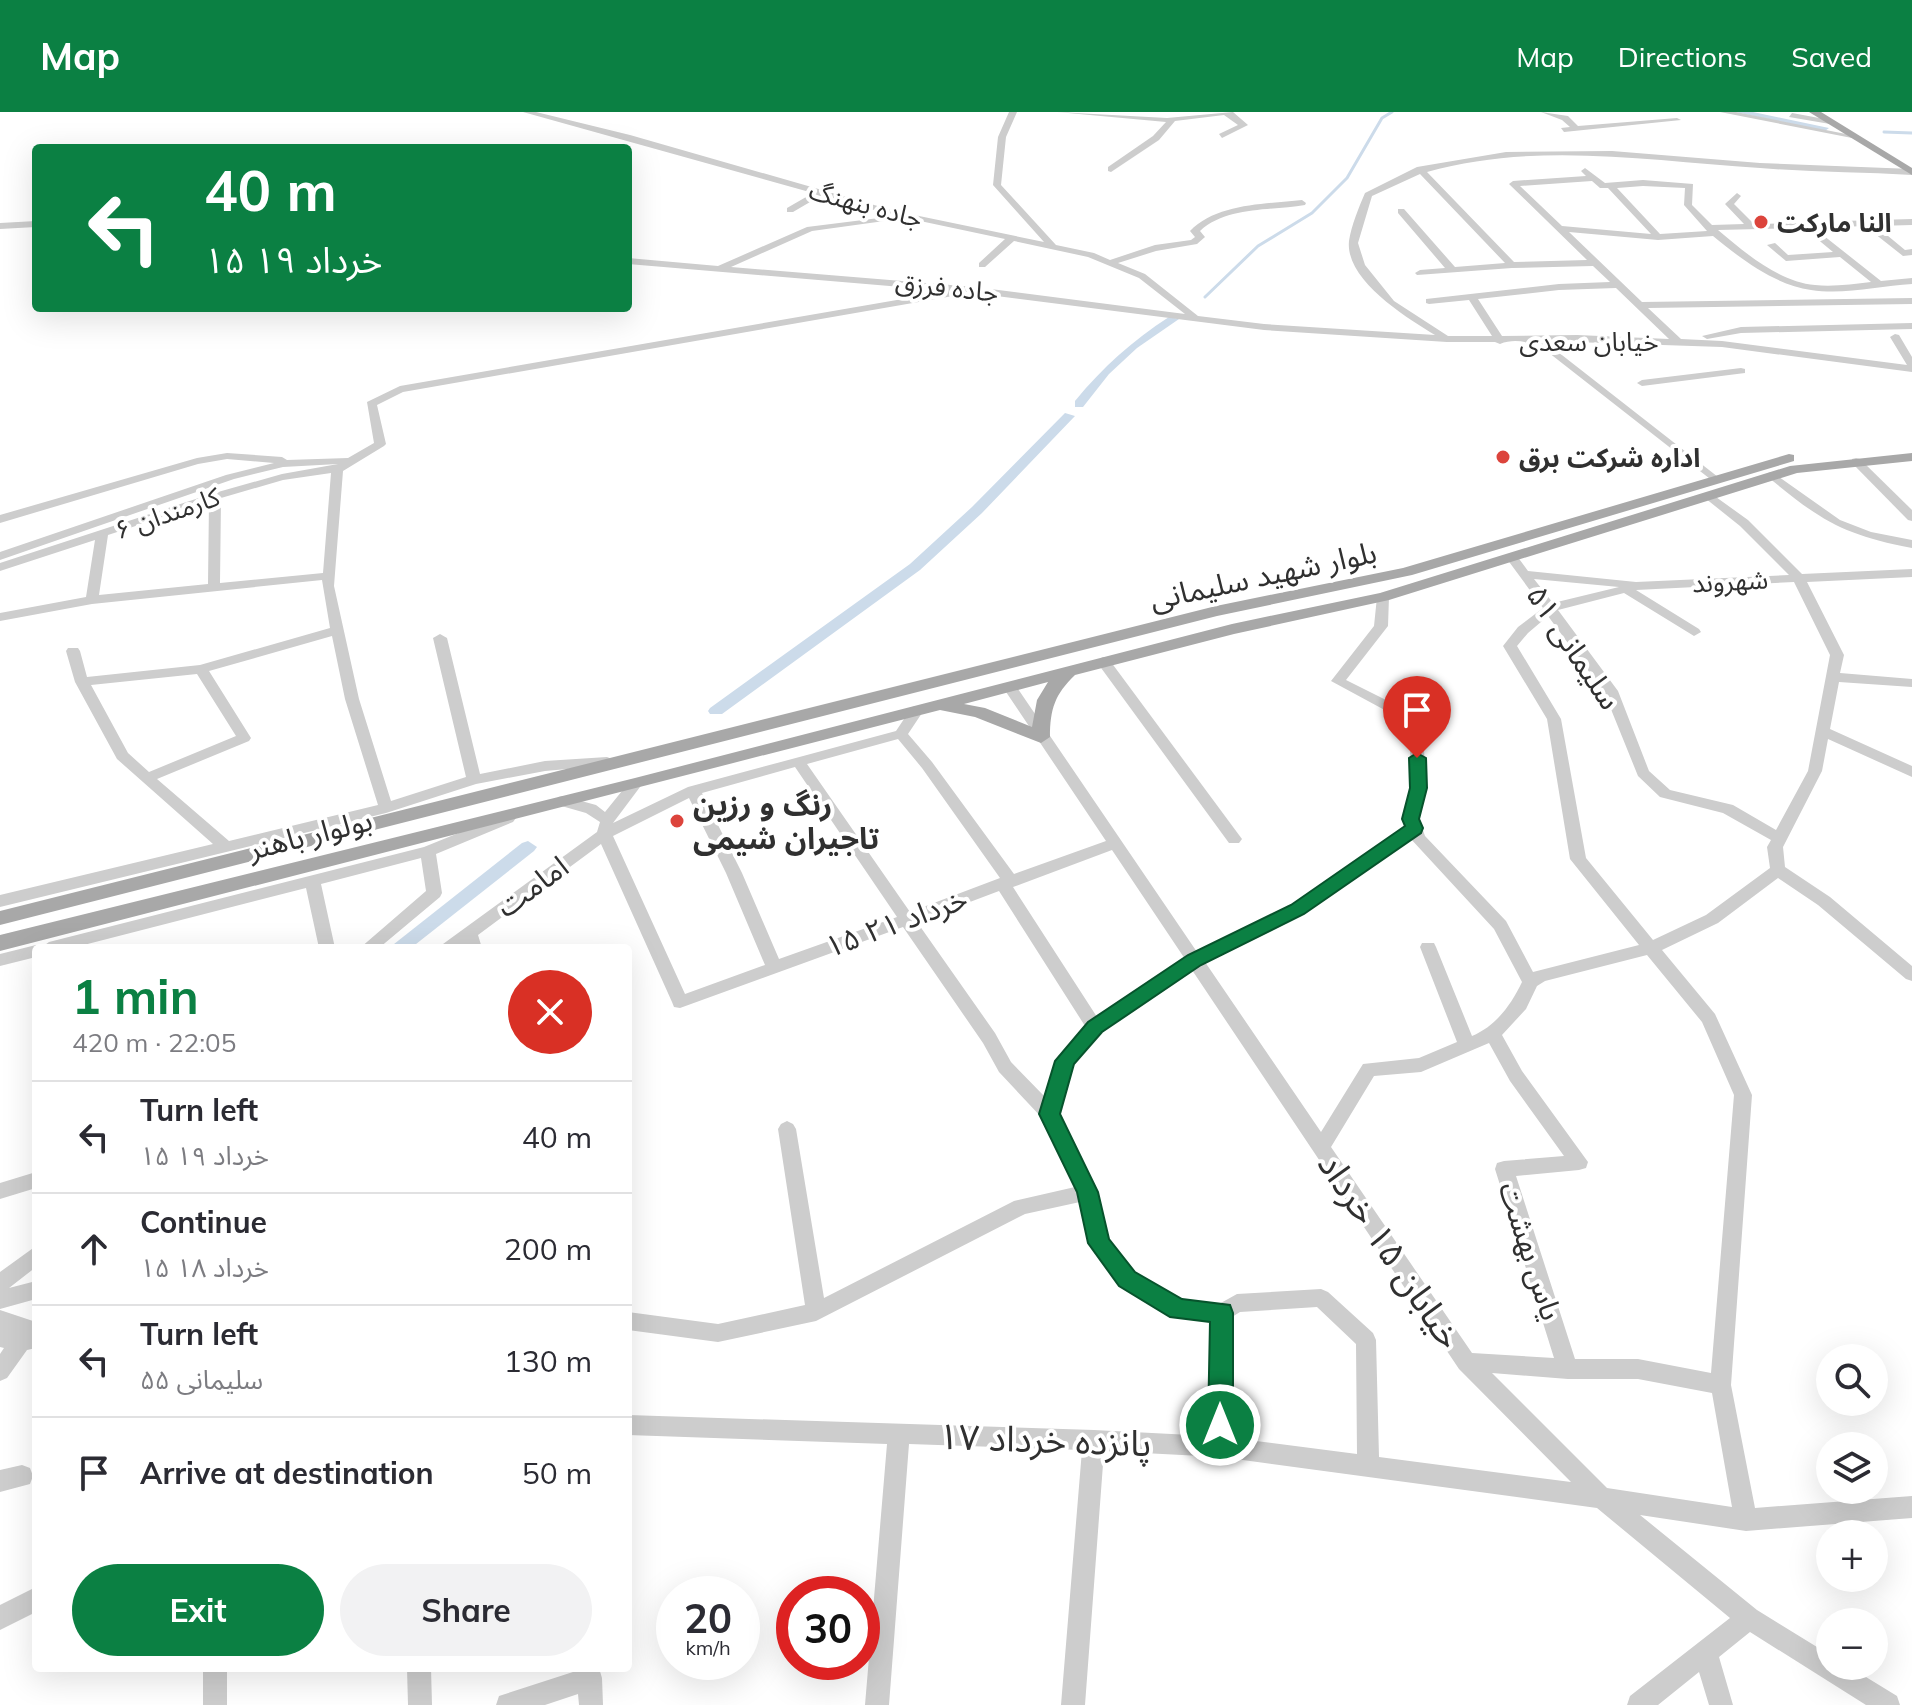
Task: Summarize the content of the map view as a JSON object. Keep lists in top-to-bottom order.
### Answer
{
  "streets": {
    "main road": ["بلوار شهید سلیمانی", "بولوار باهنر"],
    "street": [
      "جاده بنهنگ",
      "جاده فرزق",
      "خیابان سعدی",
      "کارمندان ۶",
      "شهروند",
      "سلیمانی ۵۱",
      "امامت",
      "۱۵ خرداد ۲١",
      "خیابان ۱۵ خرداد",
      "یاس بهشت",
      "پانزده خرداد ۱۷"
    ]
  },
  "crossings": [
    ["جاده بنهنگ", "جاده فرزق"],
    ["جاده فرزق", "خیابان سعدی"],
    ["بلوار شهید سلیمانی", "سلیمانی ۵۱"],
    ["بلوار شهید سلیمانی", "بولوار باهنر"],
    ["بلوار شهید سلیمانی", "خیابان ۱۵ خرداد"],
    ["شهروند", "سلیمانی ۵۱"],
    ["امامت", "۱۵ خرداد ۲١"],
    ["۱۵ خرداد ۲١", "خیابان ۱۵ خرداد"],
    ["خیابان ۱۵ خرداد", "پانزده خرداد ۱۷"]
  ],
  "places": ["النا مارکت", "اداره شرکت برق", "رنگ و رزین تاجیران شیمی"],
  "page": {
    "header": "Map",
    "nav": ["Map", "Directions", "Saved"],
    "turn": ["40 m", "۱۵ خرداد ۱۹"],
    "heading": ["1 min", "420 m · 22:05"],
    "list": [
      {
        "name": "Turn left",
        "note": "۱۵ خرداد ۱۹",
        "value": "40 m"
      },
      {
        "name": "Continue",
        "note": "۱۵ خرداد ۱۸",
        "value": "200 m"
      },
      {
        "name": "Turn left",
        "note": "سلیمانی ۵۵",
        "value": "130 m"
      },
      {
        "name": "Arrive at destination",
        "value": "50 m"
      }
    ],
    "map_buttons": ["+", "−"],
    "buttons": ["Exit", "Share"],
    "speed": "20 km/h",
    "limit": "30"
  }
}
